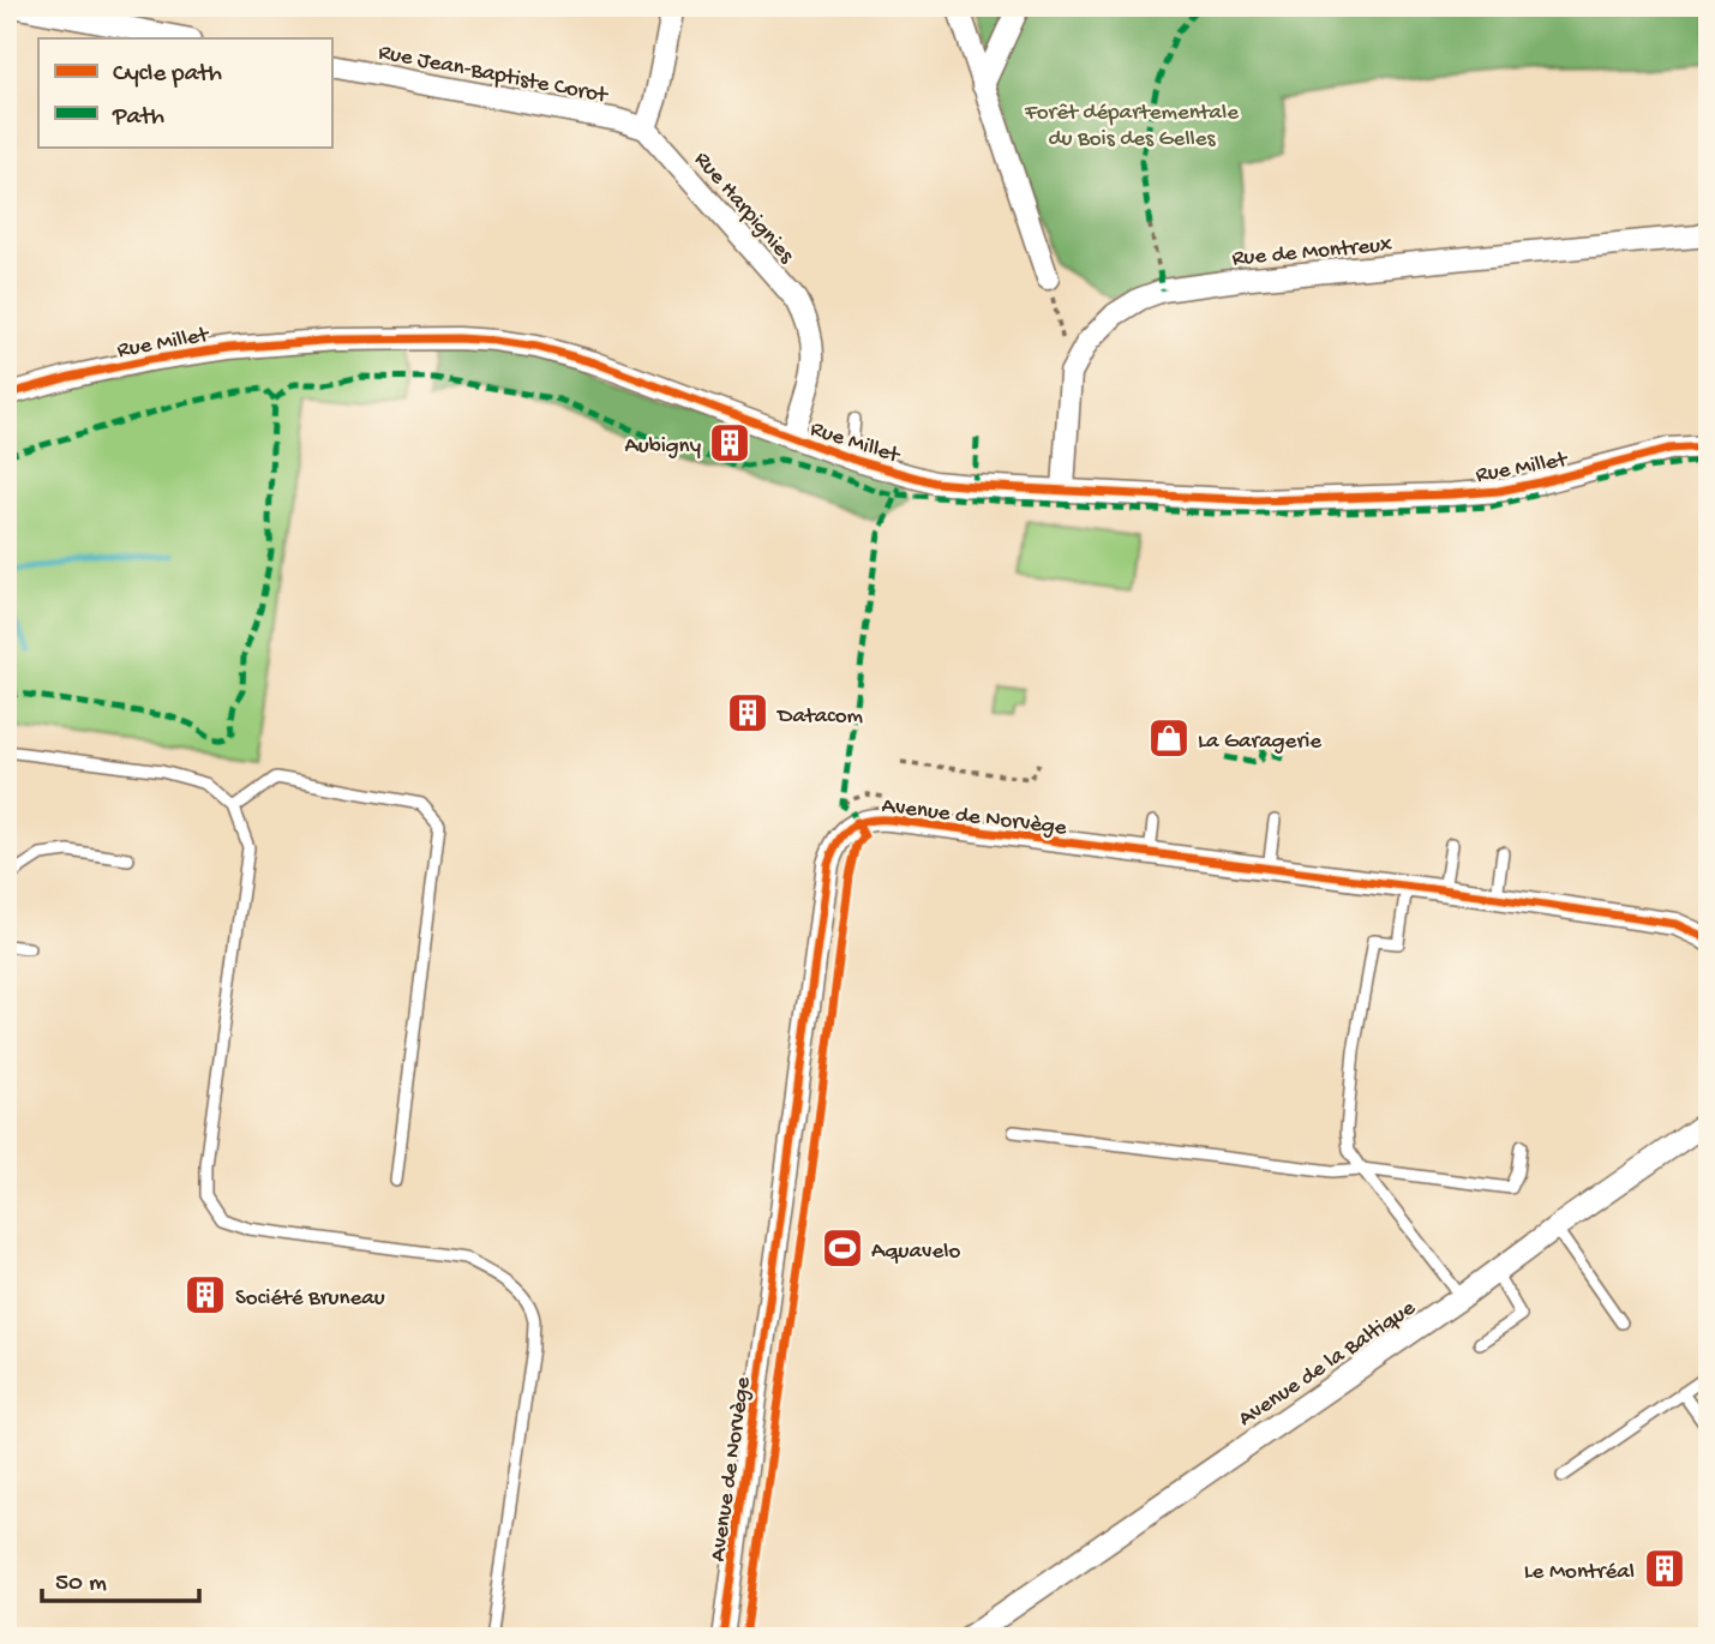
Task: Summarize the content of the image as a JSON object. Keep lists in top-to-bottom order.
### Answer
{
  "streets": {
    "street": [
      "Rue Jean-Baptiste Corot",
      "Rue Harpignies",
      "Rue de Montreux",
      "Rue Millet",
      "Avenue de Norvège",
      "Avenue de la Baltique"
    ]
  },
  "crossings": [
    ["Rue Jean-Baptiste Corot", "Rue Harpignies"],
    ["Rue Harpignies", "Rue Millet"],
    ["Rue de Montreux", "Rue Millet"]
  ],
  "parks": ["Forêt départementale du Bois des Gelles"],
  "places": {
    "building": [
      "Aubigny",
      "Datacom",
      "Société Bruneau",
      "Le Montréal"
    ],
    "shop": ["La Garagerie"],
    "sports": ["Aquavelo"]
  },
  "legend": ["Cycle path", "Path"],
  "scale_bar": "50 m"
}
